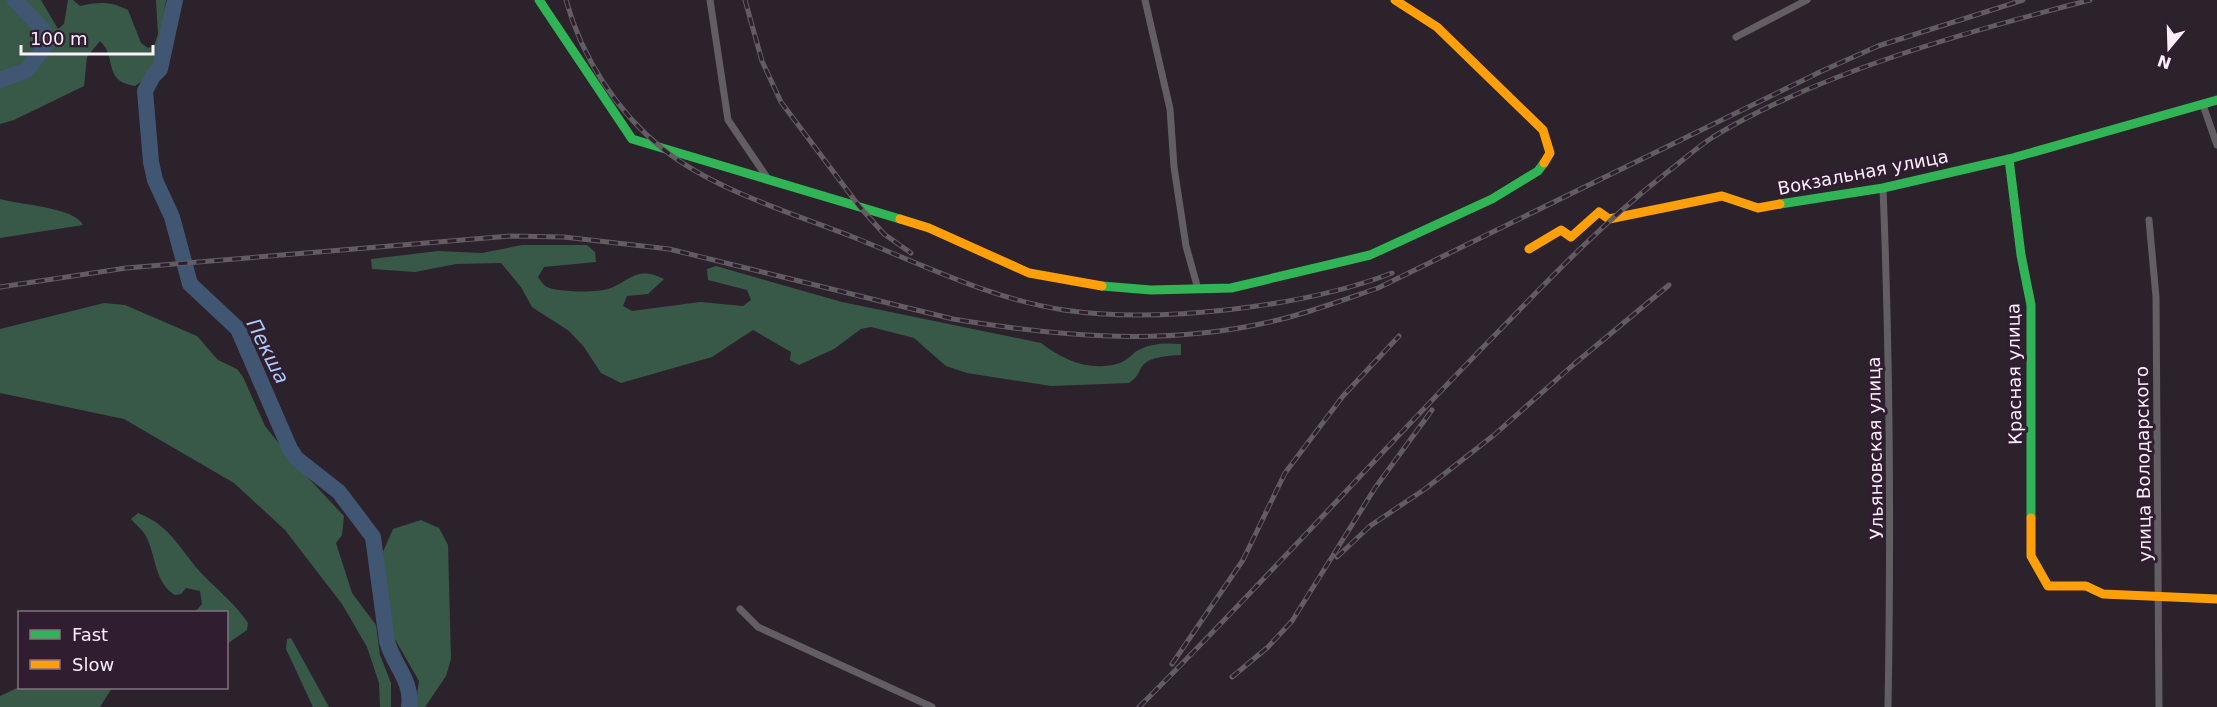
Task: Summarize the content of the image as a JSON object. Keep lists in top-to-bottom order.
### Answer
{
  "streets": {
    "street": [
      "Вокзальная улица",
      "Красная улица",
      "Ульяновская улица",
      "улица Володарского"
    ]
  },
  "crossings": [
    ["Вокзальная улица", "Красная улица"],
    ["Вокзальная улица", "Ульяновская улица"],
    ["Красная улица", "улица Володарского"]
  ],
  "water": ["Пекша"],
  "legend": ["Fast", "Slow"],
  "scale_bar": "100 m",
  "north": "bottom"
}
